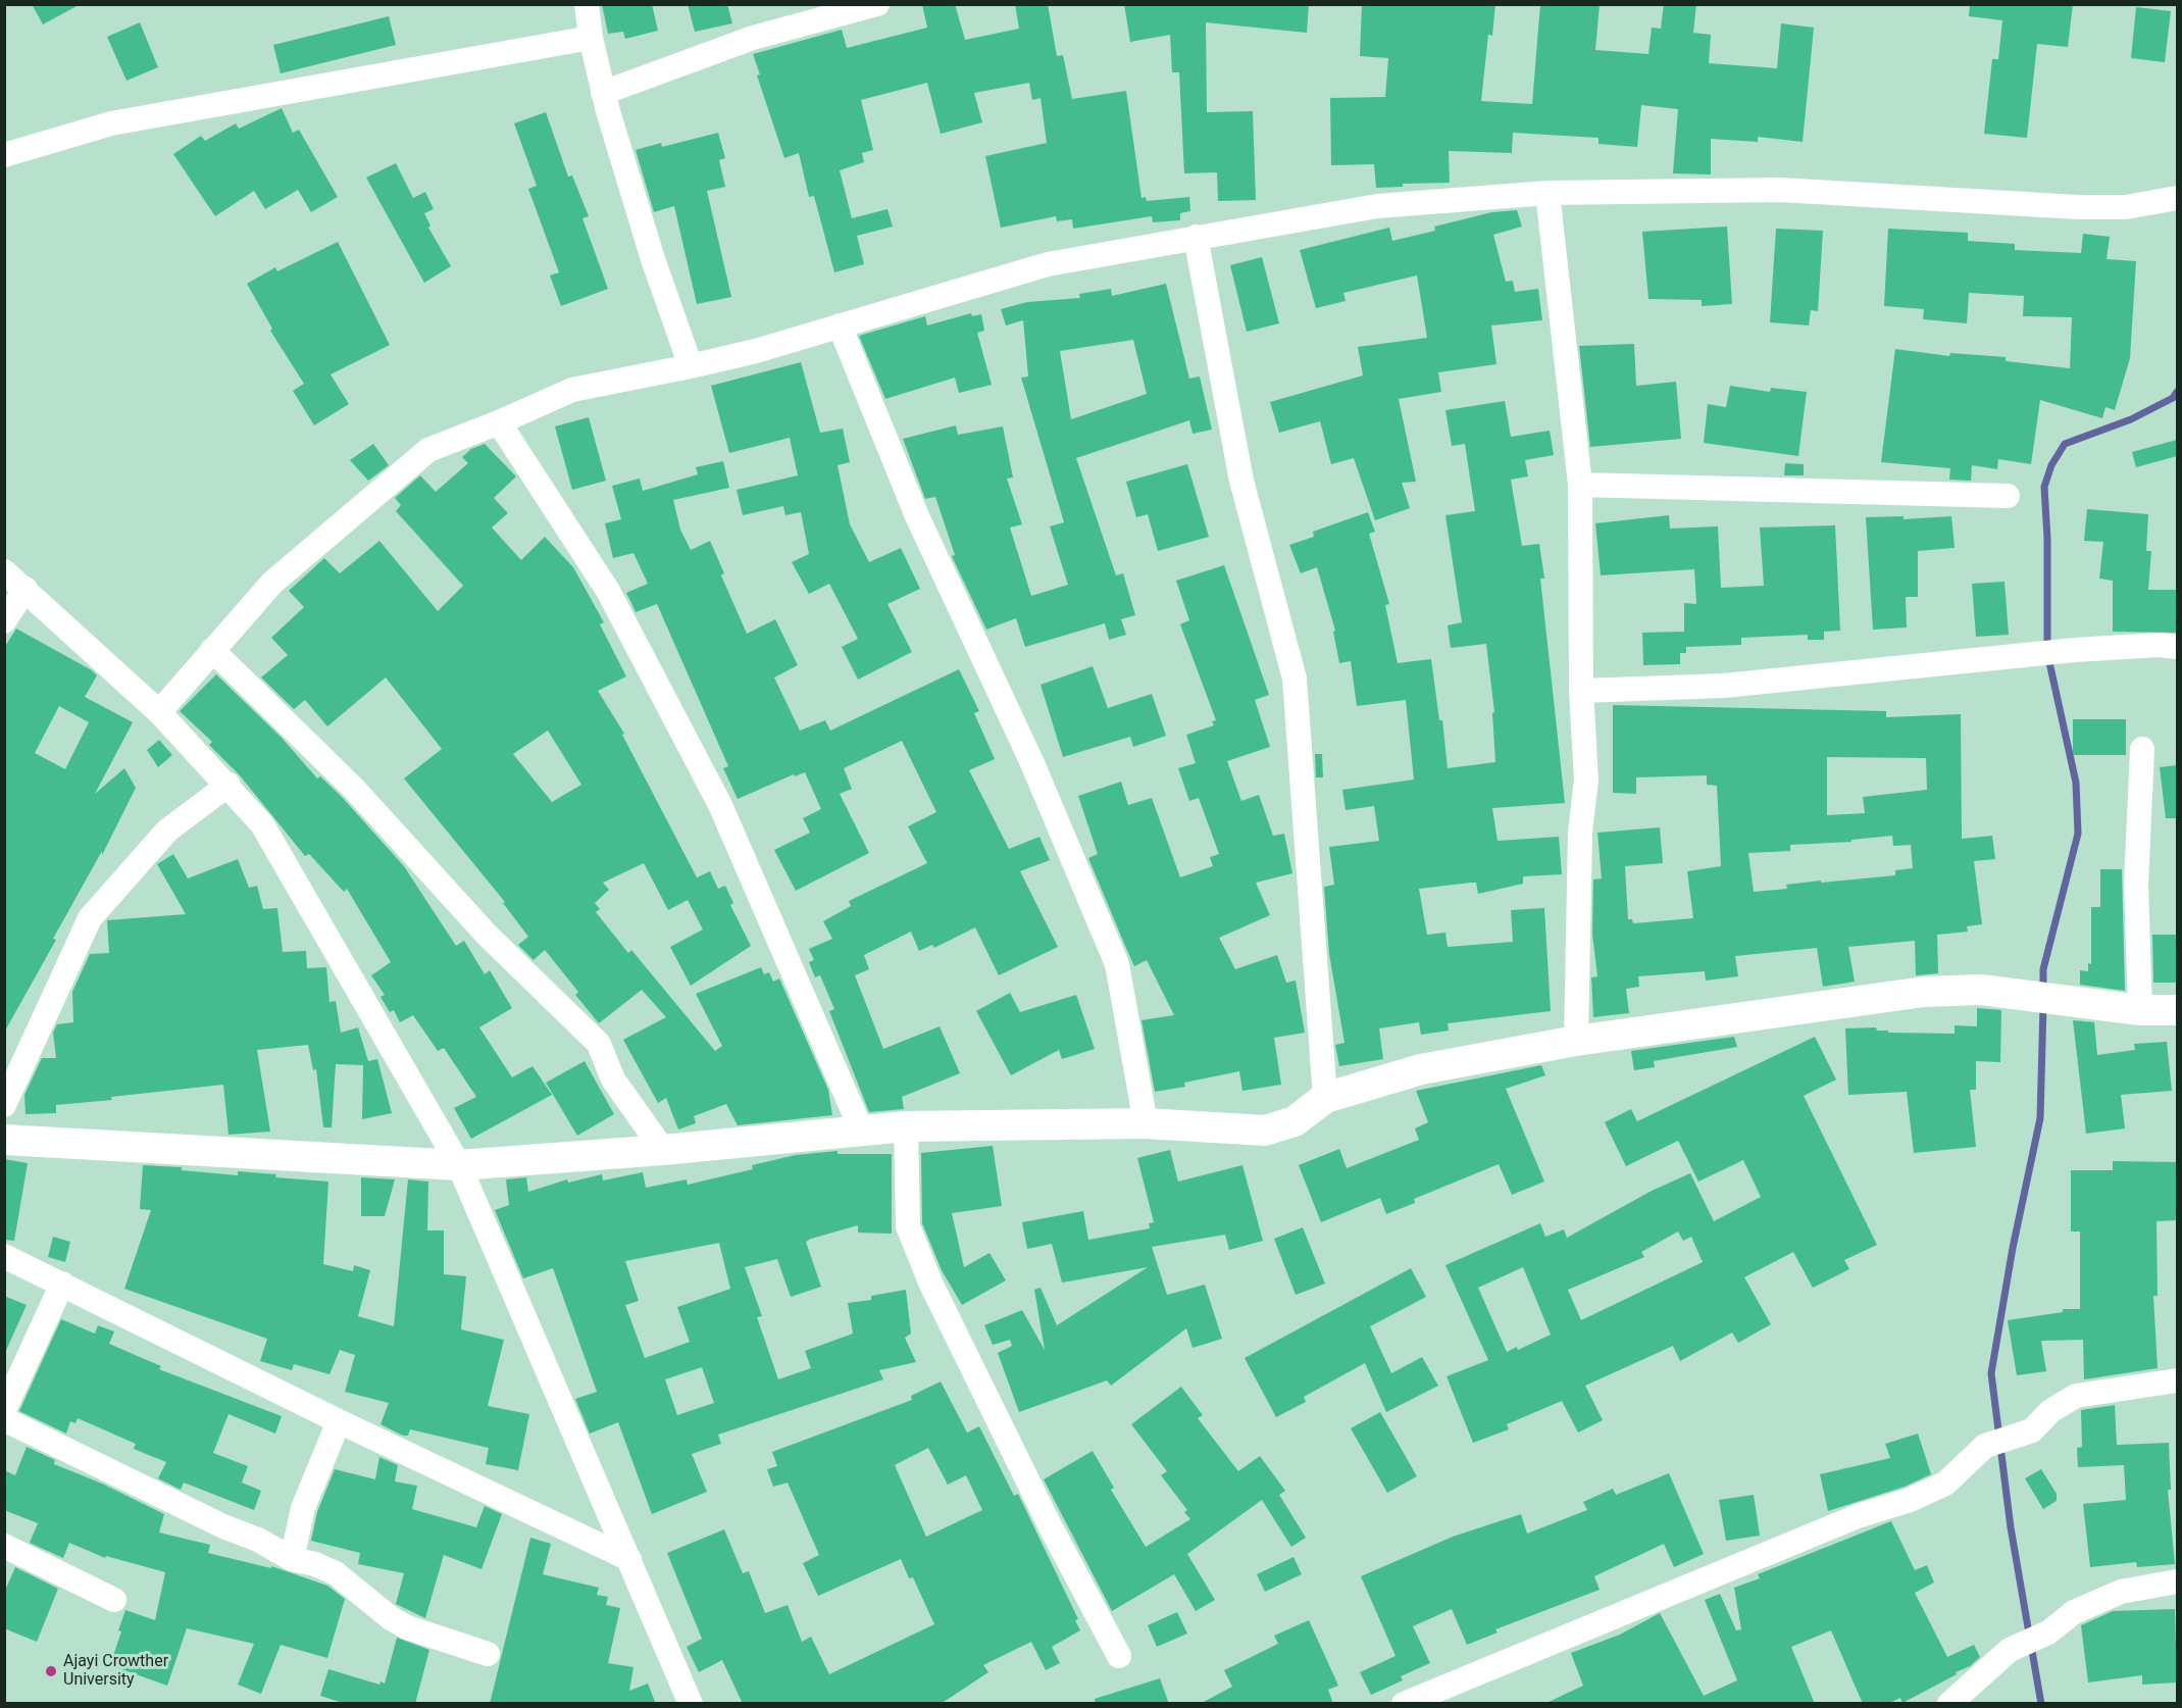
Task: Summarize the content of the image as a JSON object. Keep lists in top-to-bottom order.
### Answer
{
  "places": ["Ajayi Crowther University"]
}
